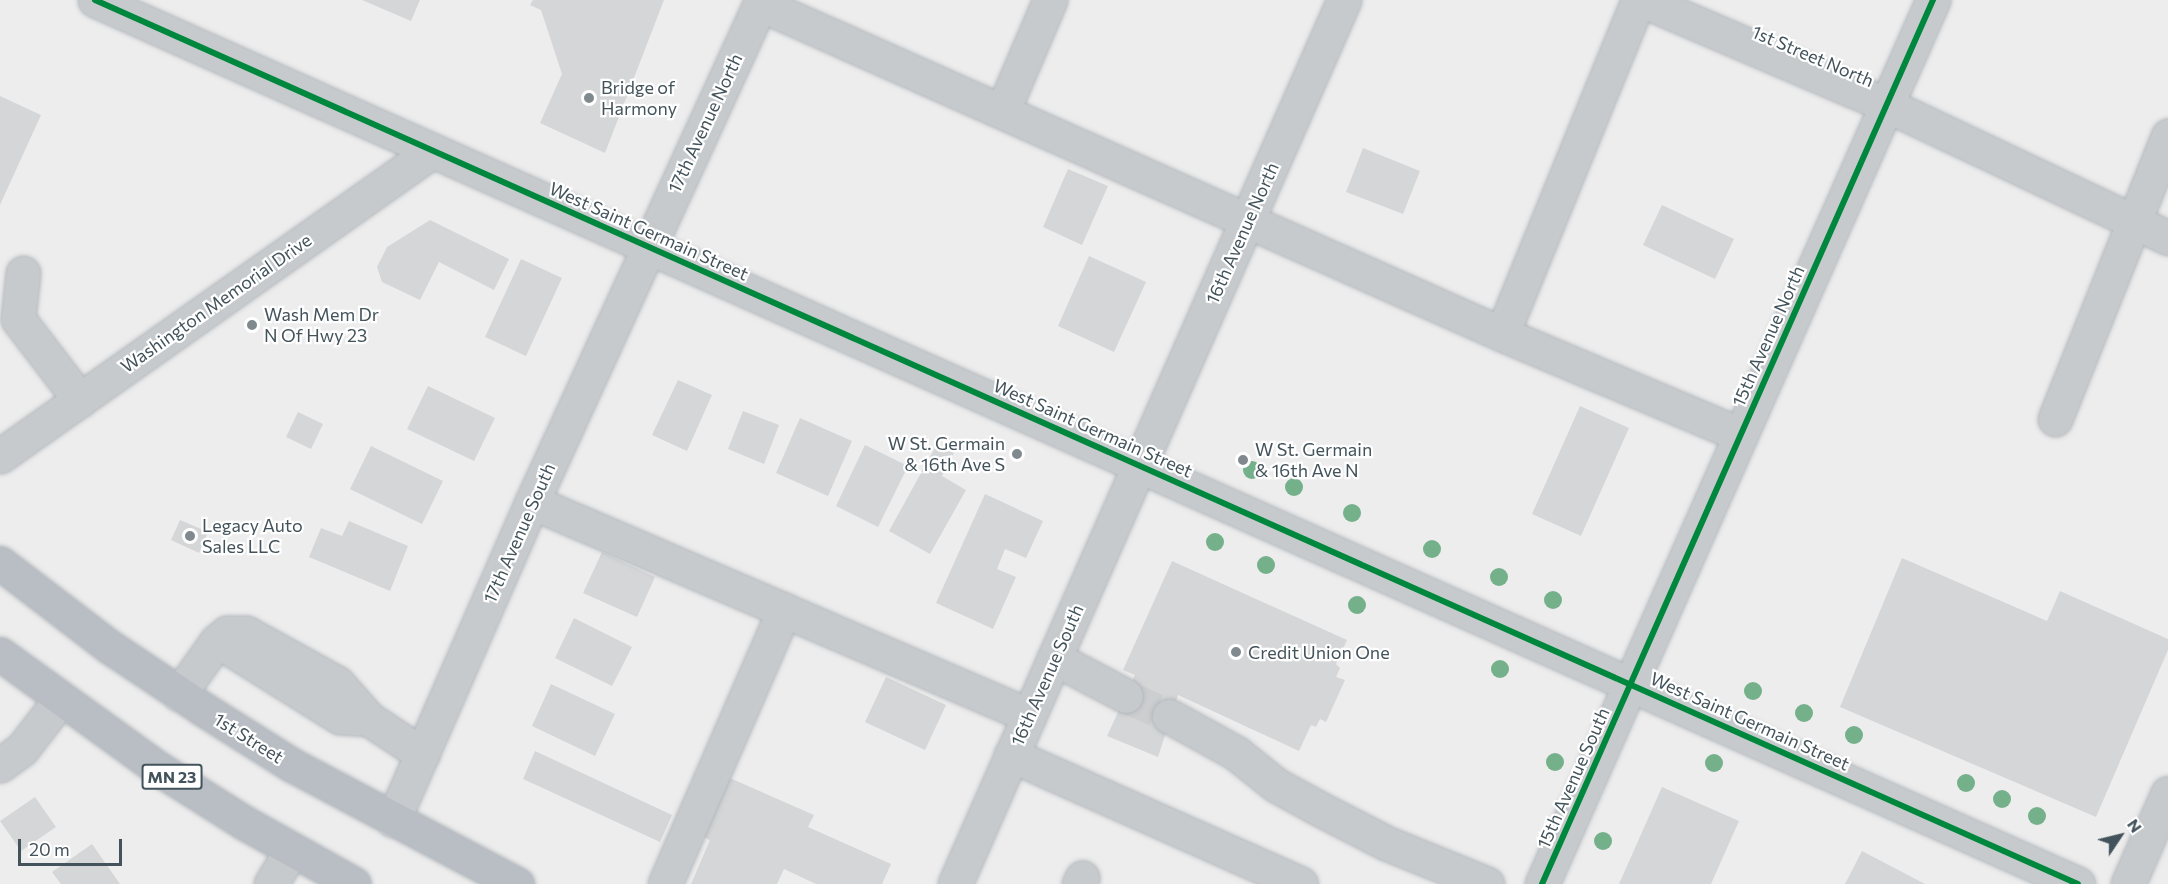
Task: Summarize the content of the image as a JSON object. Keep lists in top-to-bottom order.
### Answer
{
  "streets": {
    "highway": ["1st Street", "MN 23"],
    "street": [
      "1st Street North",
      "17th Avenue North",
      "West Saint Germain Street",
      "16th Avenue North",
      "Washington Memorial Drive",
      "15th Avenue North",
      "17th Avenue South",
      "16th Avenue South",
      "15th Avenue South"
    ]
  },
  "crossings": [
    ["1st Street North", "15th Avenue North"],
    ["17th Avenue North", "West Saint Germain Street"],
    ["17th Avenue North", "17th Avenue South"],
    ["West Saint Germain Street", "16th Avenue North"],
    ["West Saint Germain Street", "Washington Memorial Drive"],
    ["West Saint Germain Street", "15th Avenue North"],
    ["West Saint Germain Street", "17th Avenue South"],
    ["West Saint Germain Street", "16th Avenue South"],
    ["West Saint Germain Street", "15th Avenue South"],
    ["16th Avenue North", "16th Avenue South"],
    ["15th Avenue North", "15th Avenue South"],
    ["17th Avenue South", "1st Street"]
  ],
  "places": [
    "Bridge of Harmony",
    "Wash Mem Dr N Of Hwy 23",
    "W St. Germain & 16th Ave S",
    "W St. Germain & 16th Ave N",
    "Legacy Auto Sales LLC",
    "Credit Union One"
  ],
  "scale_bar": "20 m",
  "north": "top right"
}
